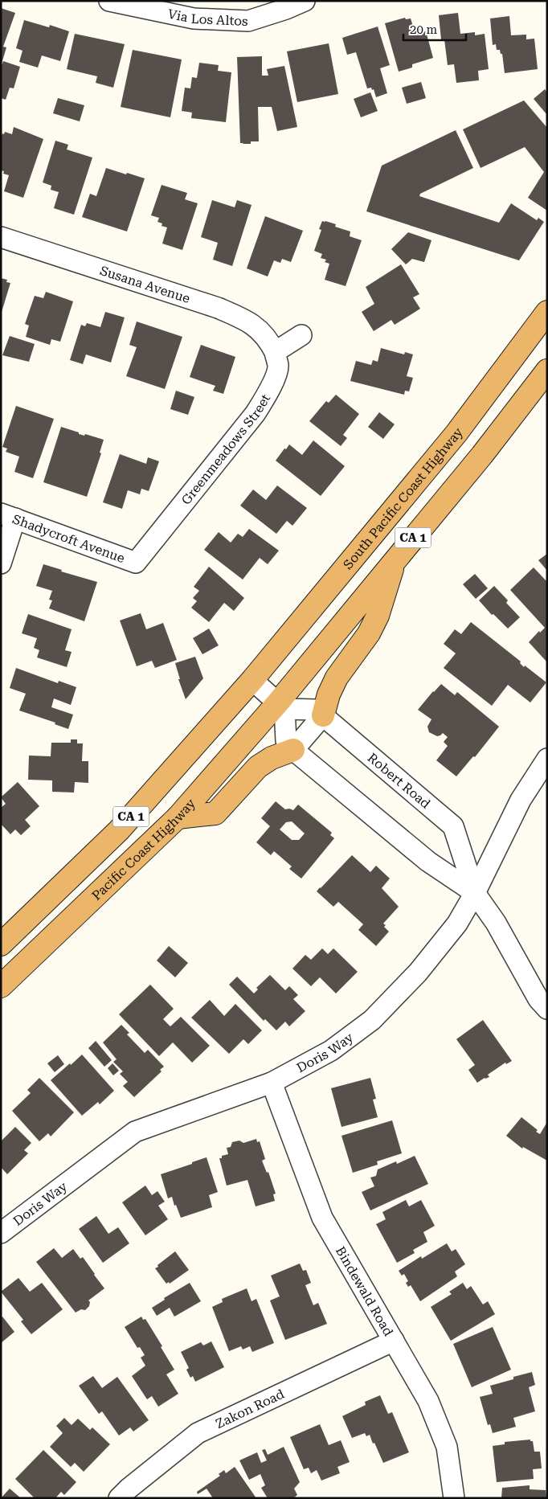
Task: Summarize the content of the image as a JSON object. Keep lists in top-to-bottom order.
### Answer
{
  "streets": {
    "highway": ["South Pacific Coast Highway", "CA 1", "Pacific Coast Highway"],
    "street": [
      "Via Los Altos",
      "Susana Avenue",
      "Greenmeadows Street",
      "Shadycroft Avenue",
      "Robert Road",
      "Doris Way",
      "Bindewald Road",
      "Zakon Road"
    ]
  },
  "crossings": [
    ["Susana Avenue", "Greenmeadows Street"],
    ["Greenmeadows Street", "Shadycroft Avenue"],
    ["South Pacific Coast Highway", "CA 1"],
    ["CA 1", "Robert Road"],
    ["CA 1", "Pacific Coast Highway"],
    ["Robert Road", "Pacific Coast Highway"],
    ["Robert Road", "Doris Way"],
    ["Doris Way", "Bindewald Road"],
    ["Bindewald Road", "Zakon Road"]
  ],
  "scale_bar": "20 m"
}
